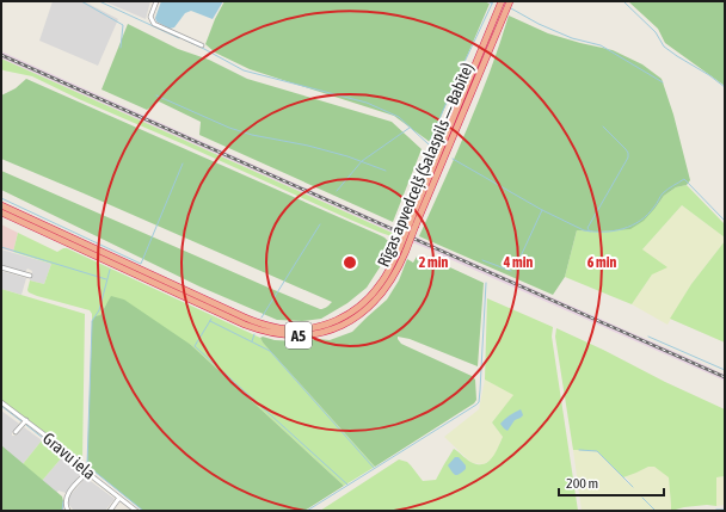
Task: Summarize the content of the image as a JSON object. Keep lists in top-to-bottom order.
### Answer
{
  "streets": {
    "highway": ["Rīgas apvedceļš (Salaspils — Babīte)", "A5"],
    "street": ["Gravu iela"]
  },
  "scale_bar": "200 m",
  "rings": ["2 min", "4 min", "6 min"]
}
